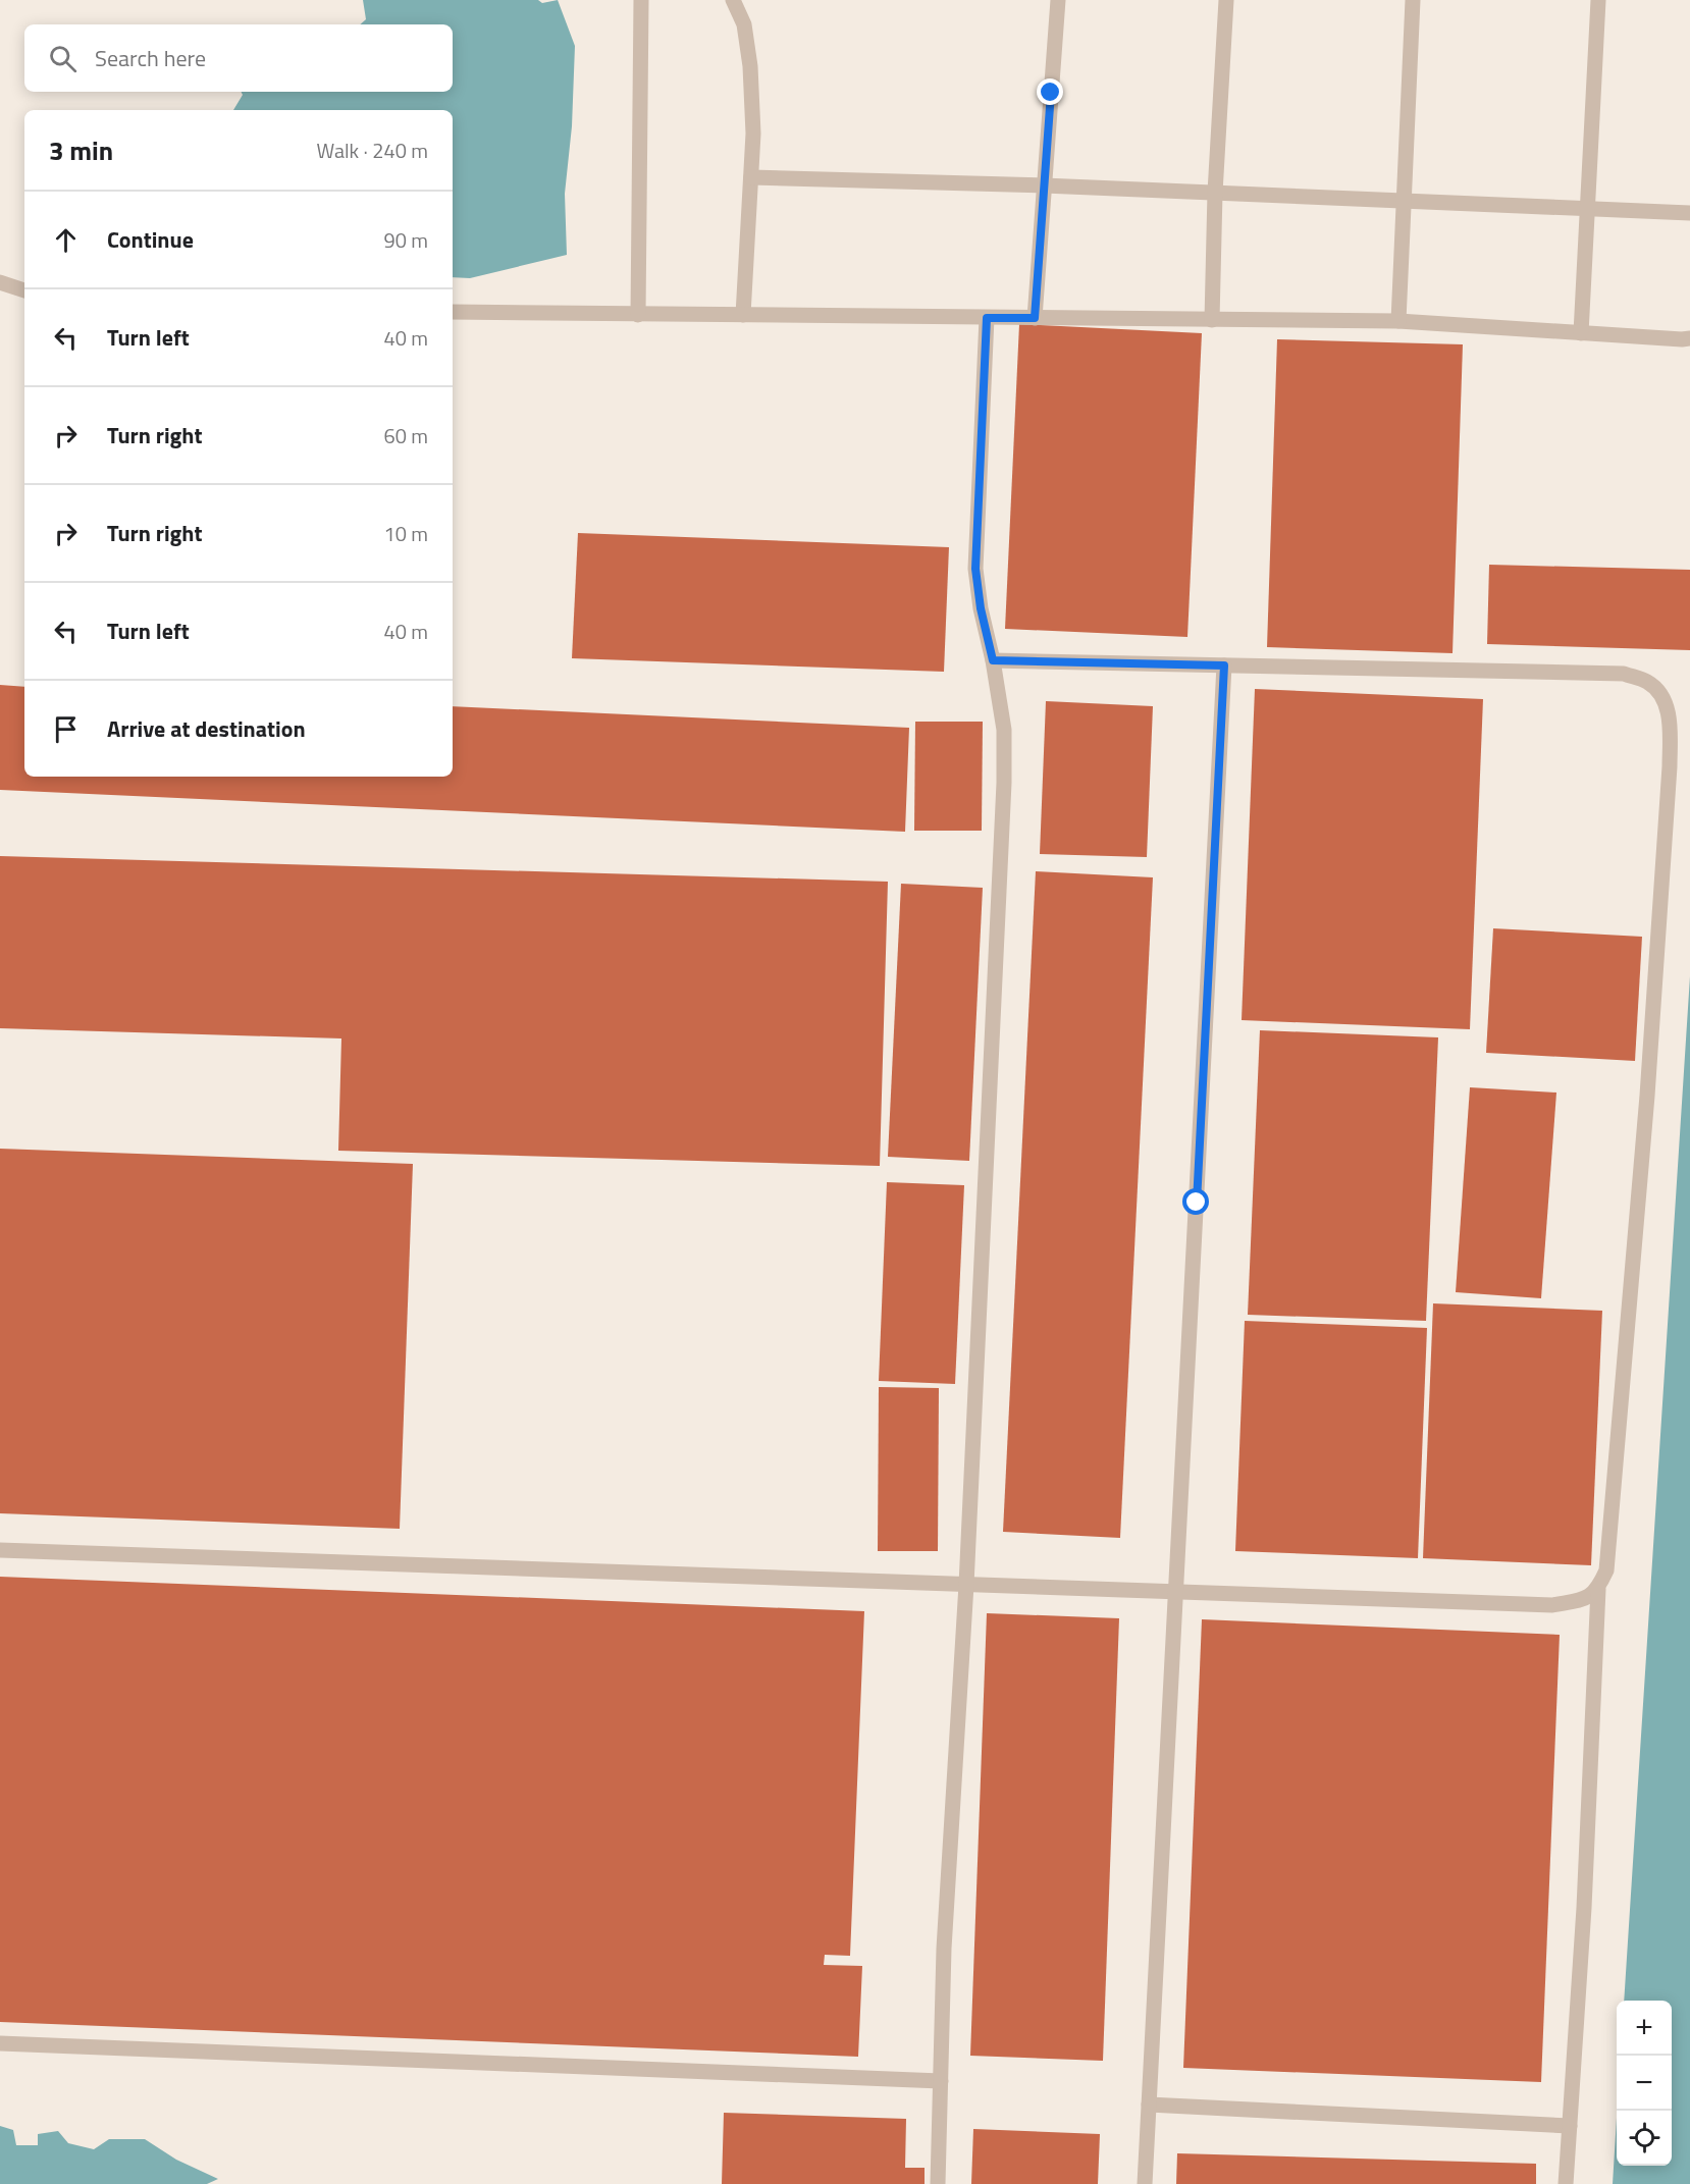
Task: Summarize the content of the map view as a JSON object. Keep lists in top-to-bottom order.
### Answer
{
  "page": {
    "search": "Search here",
    "heading": ["3 min", "Walk · 240 m"],
    "list": [
      ["Continue", "90 m"],
      ["Turn left", "40 m"],
      ["Turn right", "60 m"],
      ["Turn right", "10 m"],
      ["Turn left", "40 m"],
      "Arrive at destination"
    ],
    "map_buttons": ["+", "−"]
  }
}
